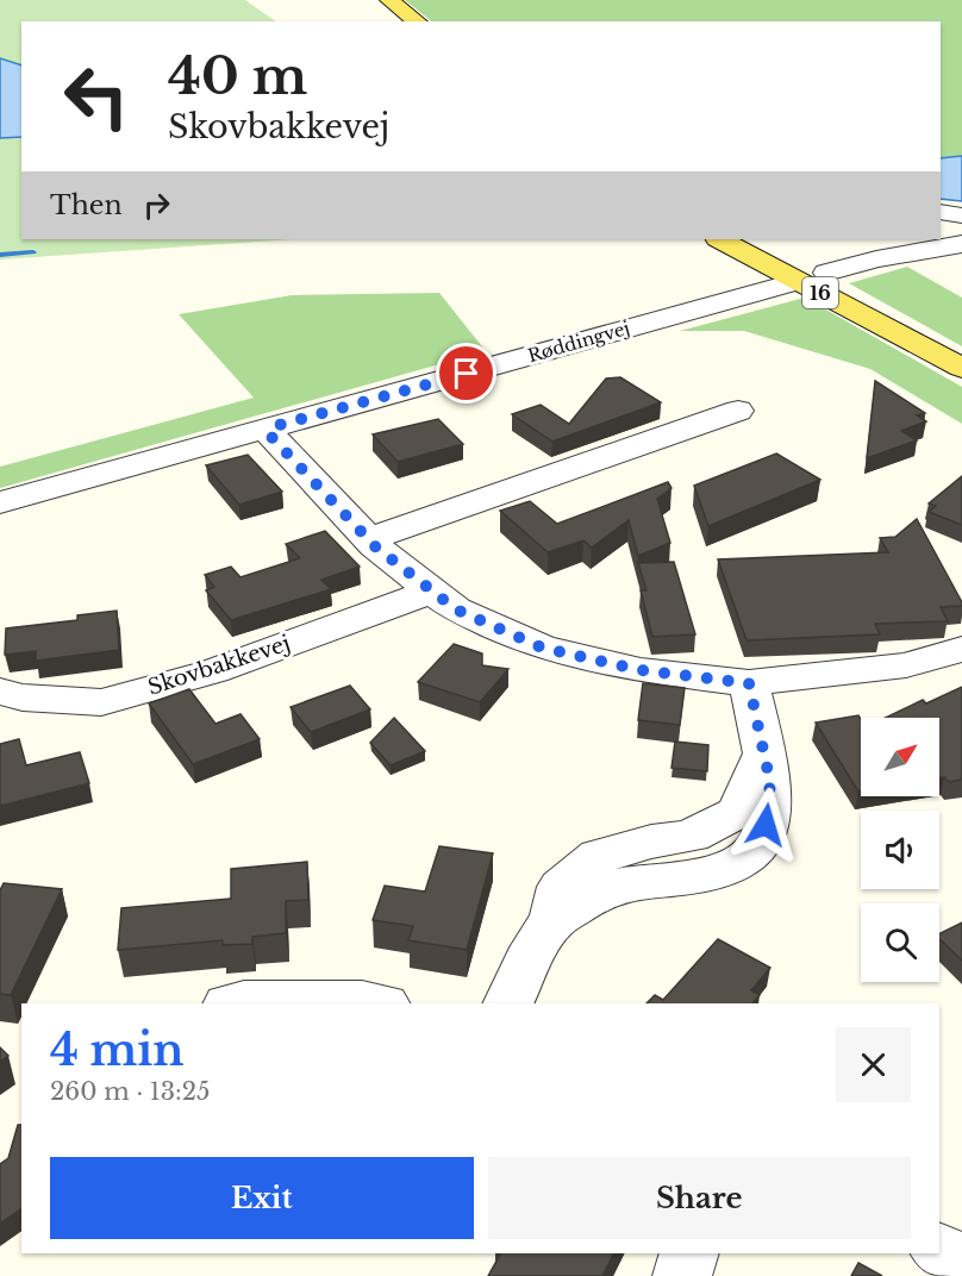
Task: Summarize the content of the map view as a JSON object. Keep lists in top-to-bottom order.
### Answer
{
  "streets": {
    "main road": ["16"],
    "street": ["Røddingvej", "Skovbakkevej"]
  },
  "north": "top right",
  "page": {
    "turn": ["40 m", "Skovbakkevej"],
    "then": "Then",
    "heading": ["4 min", "260 m · 13:25"],
    "buttons": ["Exit", "Share"]
  }
}
